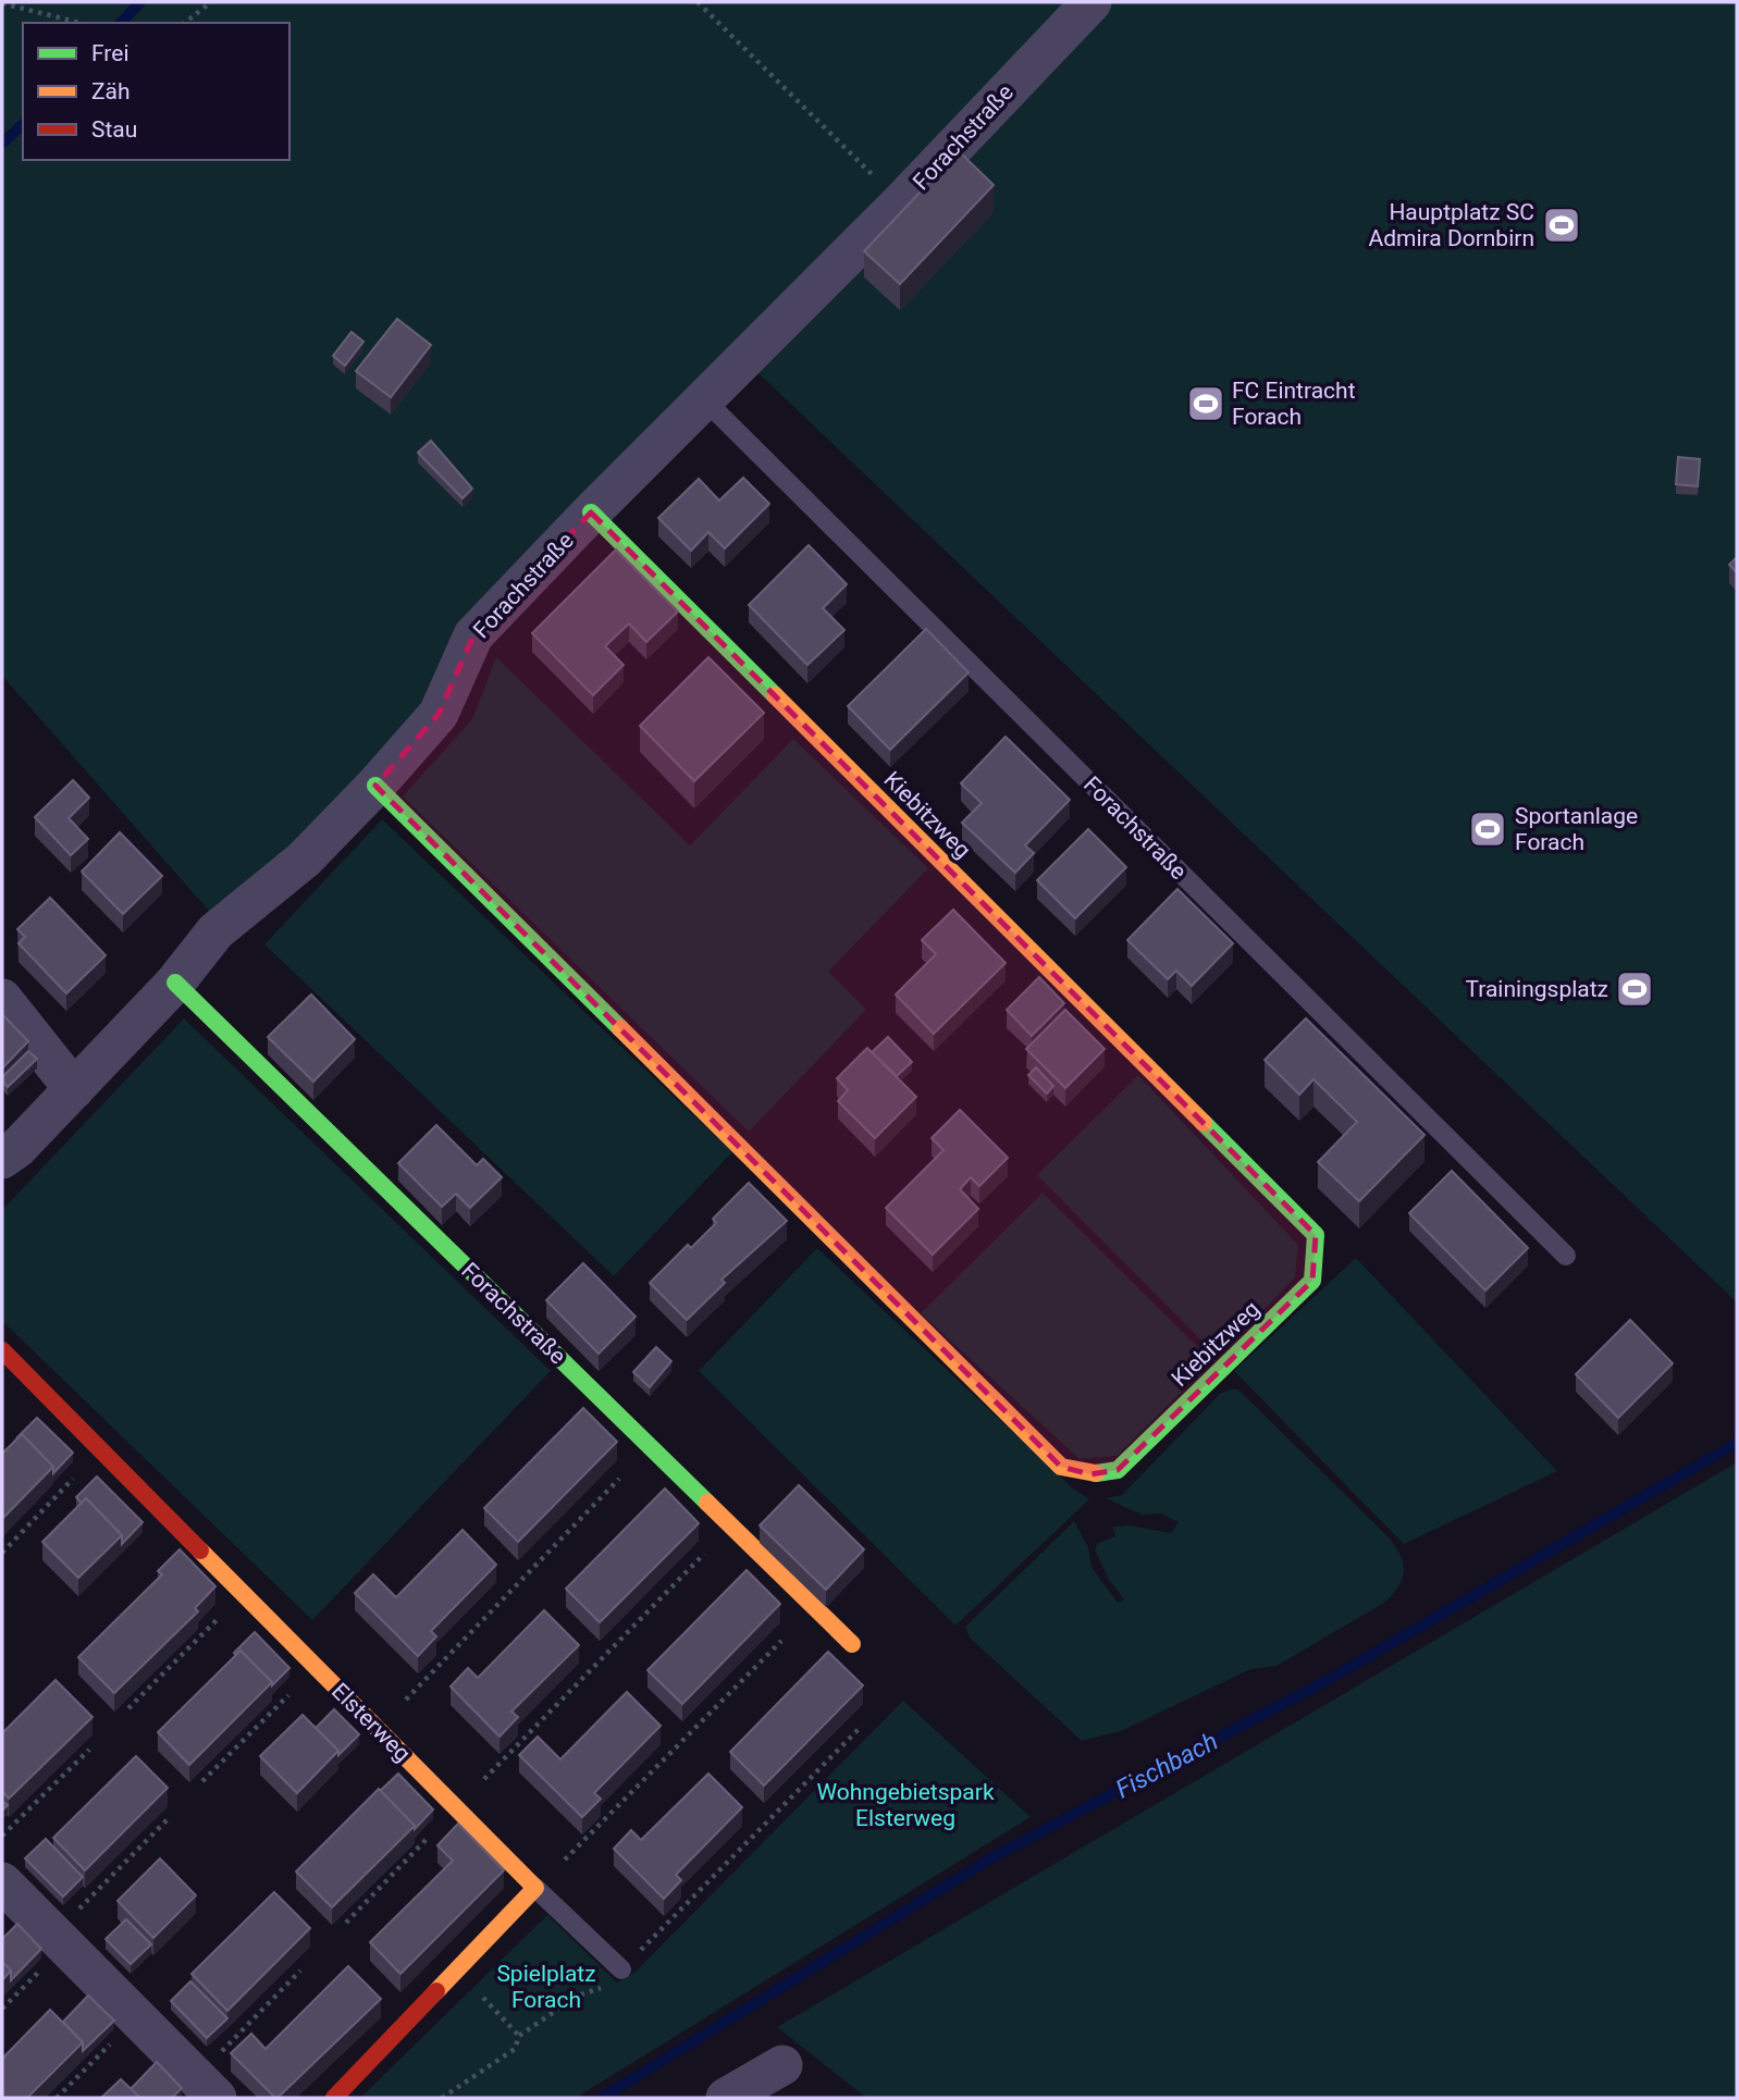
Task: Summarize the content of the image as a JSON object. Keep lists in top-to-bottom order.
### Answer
{
  "streets": {
    "street": ["Forachstraße", "Kiebitzweg", "Elsterweg"]
  },
  "crossings": [
    ["Forachstraße", "Kiebitzweg"]
  ],
  "water": ["Fischbach"],
  "parks": ["Wohngebietspark Elsterweg", "Spielplatz Forach"],
  "places": {
    "sports": [
      "Hauptplatz SC Admira Dornbirn",
      "FC Eintracht Forach",
      "Sportanlage Forach",
      "Trainingsplatz"
    ]
  },
  "legend": ["Frei", "Zäh", "Stau"]
}
